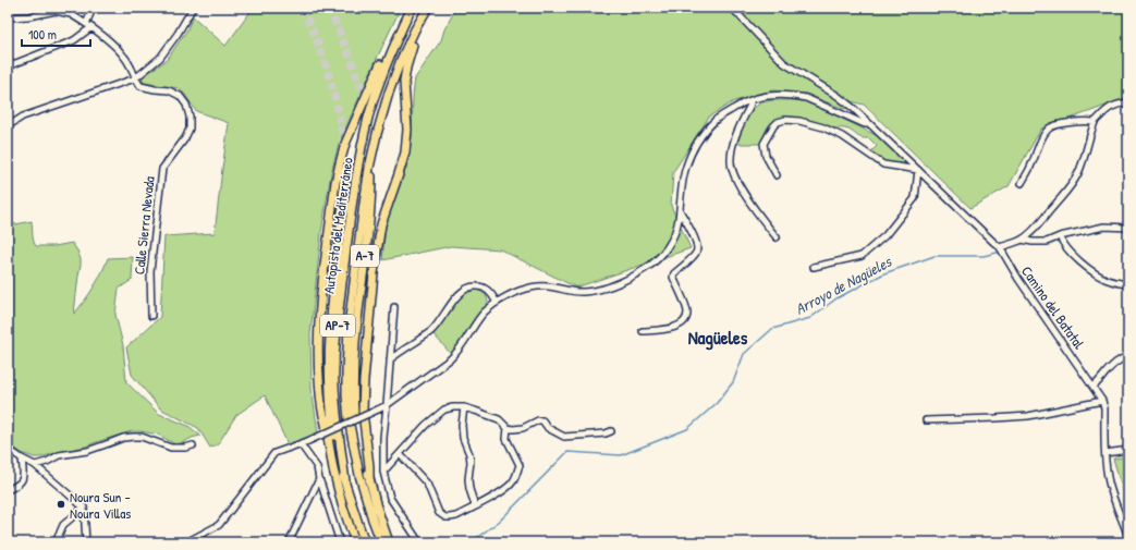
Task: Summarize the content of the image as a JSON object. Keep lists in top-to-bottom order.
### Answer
{
  "streets": {
    "highway": ["Autopista del Mediterráneo", "A-7", "AP-7"],
    "street": ["Calle Sierra Nevada", "Camino del Batatal"]
  },
  "crossings": [
    ["Autopista del Mediterráneo", "A-7"]
  ],
  "districts": ["Nagüeles"],
  "water": ["Arroyo de Nagüeles"],
  "places": ["Noura Sun - Noura Villas"],
  "scale_bar": "100 m"
}
